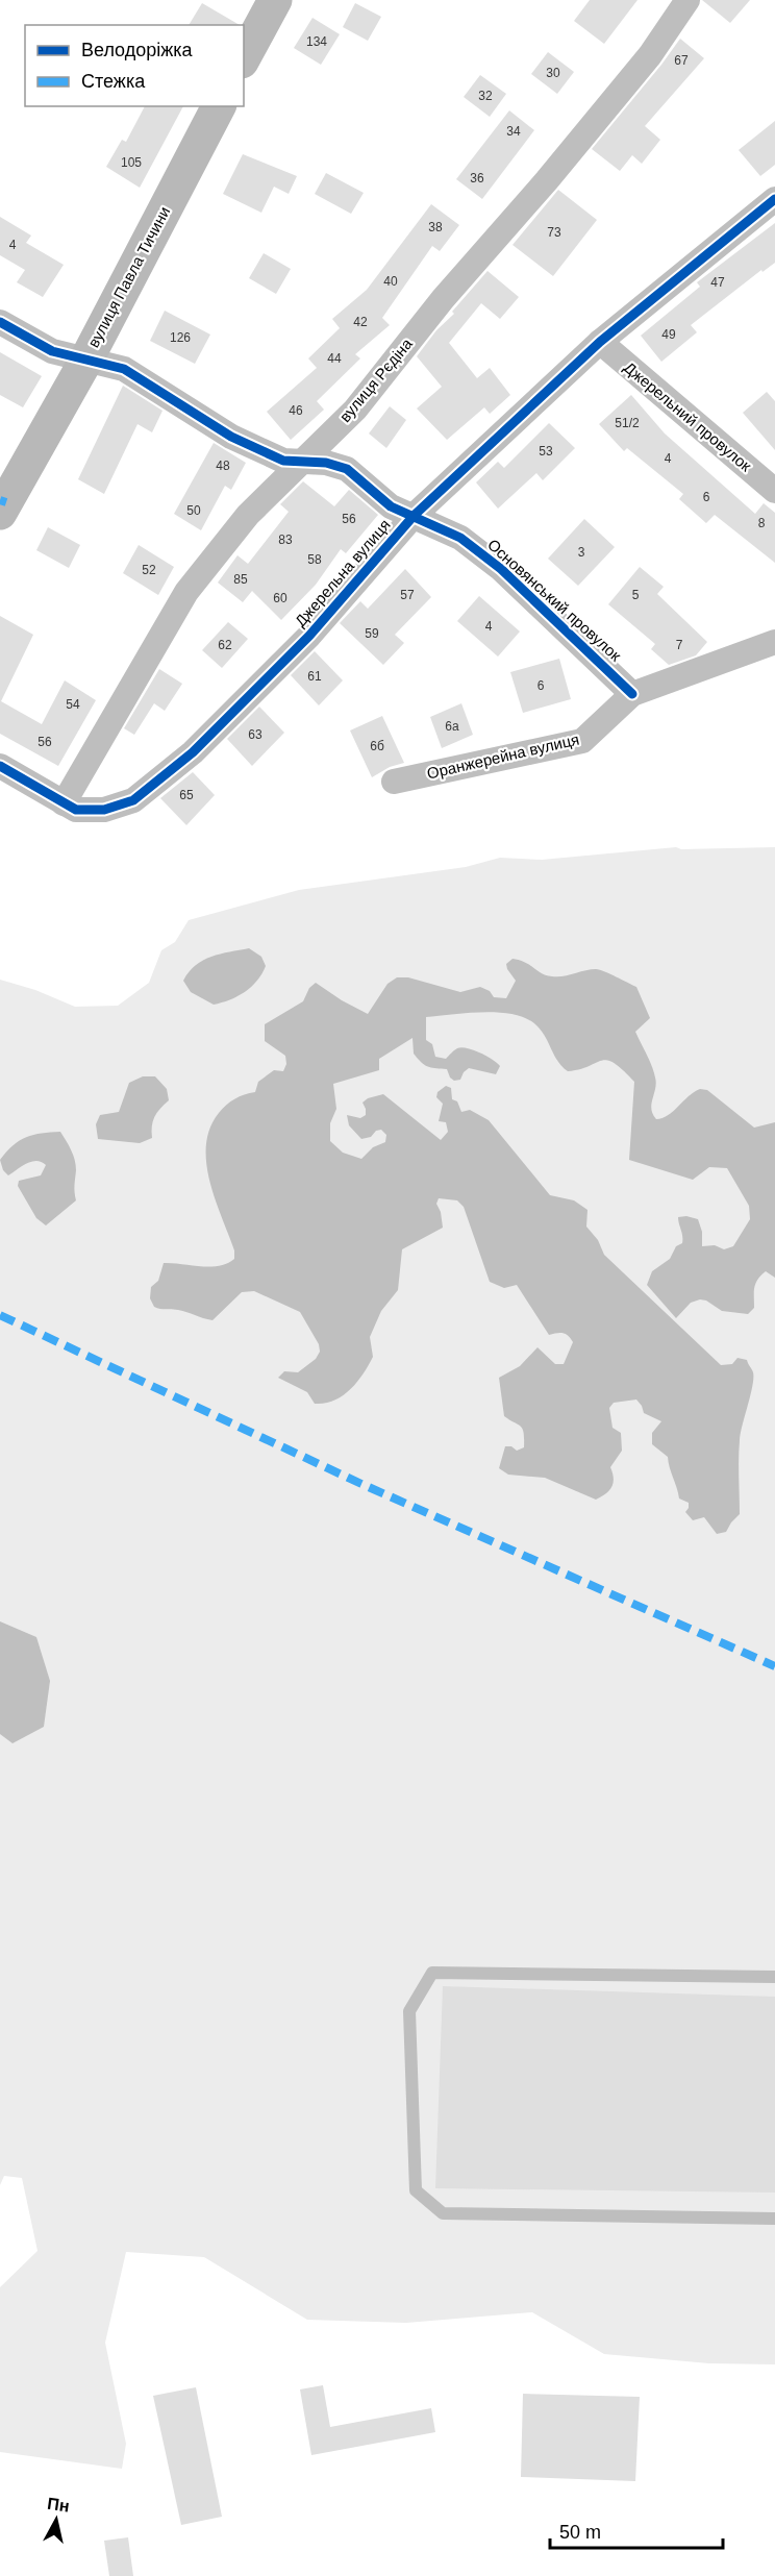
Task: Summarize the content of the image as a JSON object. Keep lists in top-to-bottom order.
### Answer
{
  "streets": {
    "main road": ["вулиця Павла Тичини"],
    "street": [
      "вулиця Рєдіна",
      "Джерельний провулок",
      "Джерельна вулиця",
      "Основянський провулок",
      "Оранжерейна вулиця"
    ]
  },
  "crossings": [
    ["вулиця Павла Тичини", "Основянський провулок"],
    ["вулиця Рєдіна", "Джерельна вулиця"],
    ["вулиця Рєдіна", "Основянський провулок"],
    ["Джерельний провулок", "Джерельна вулиця"],
    ["Джерельна вулиця", "Основянський провулок"],
    ["Основянський провулок", "Оранжерейна вулиця"]
  ],
  "house_numbers": [
    "134",
    "67",
    "30",
    "32",
    "34",
    "105",
    "36",
    "38",
    "73",
    "4",
    "40",
    "47",
    "42",
    "49",
    "126",
    "44",
    "46",
    "51/2",
    "53",
    "4",
    "48",
    "6",
    "50",
    "56",
    "8",
    "83",
    "3",
    "58",
    "52",
    "85",
    "57",
    "5",
    "60",
    "4",
    "59",
    "62",
    "7",
    "61",
    "6",
    "54",
    "6а",
    "63",
    "56",
    "6б",
    "65"
  ],
  "legend": ["Велодоріжка", "Стежка"],
  "scale_bar": "50 m",
  "north": "top"
}
